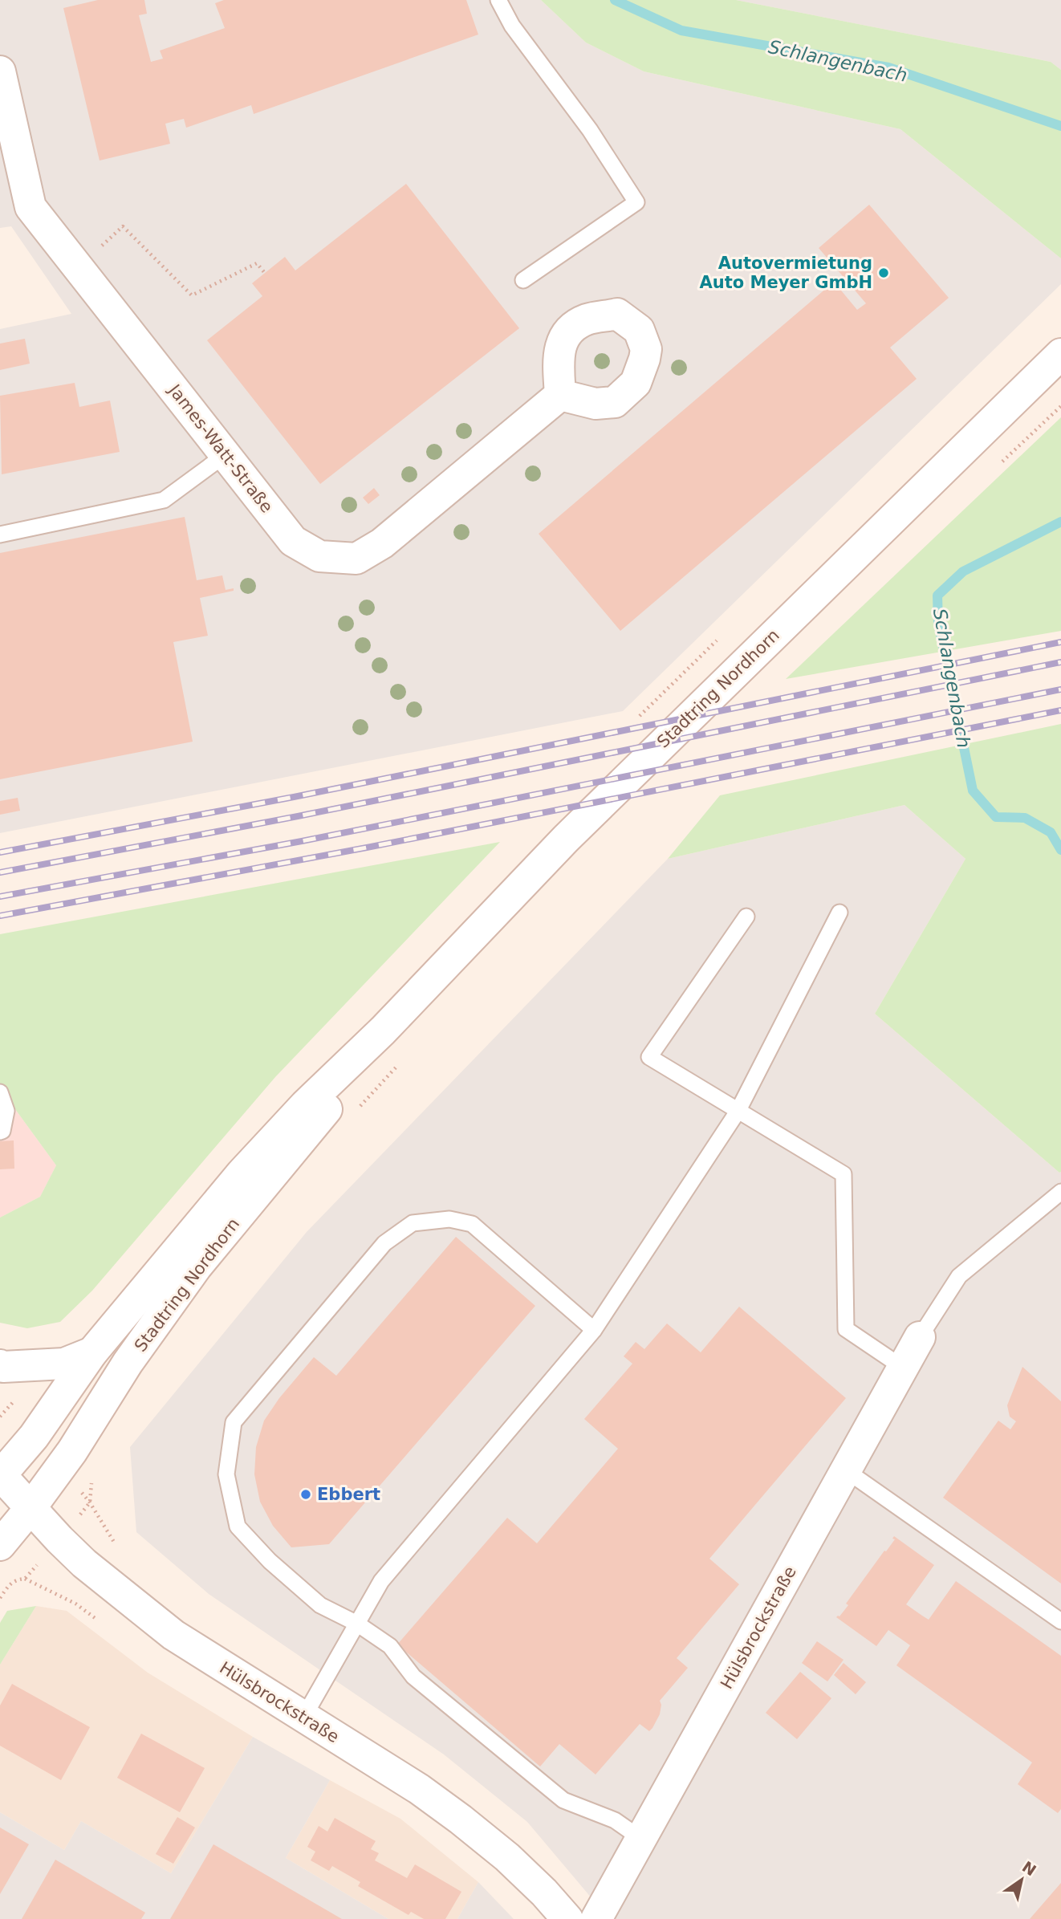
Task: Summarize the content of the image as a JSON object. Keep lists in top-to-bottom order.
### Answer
{
  "streets": {
    "street": ["James-Watt-Straße", "Stadtring Nordhorn", "Hülsbrockstraße"]
  },
  "crossings": [
    ["Stadtring Nordhorn", "Hülsbrockstraße"]
  ],
  "water": ["Schlangenbach"],
  "places": ["Autovermietung Auto Meyer GmbH", "Ebbert"],
  "north": "top right"
}
